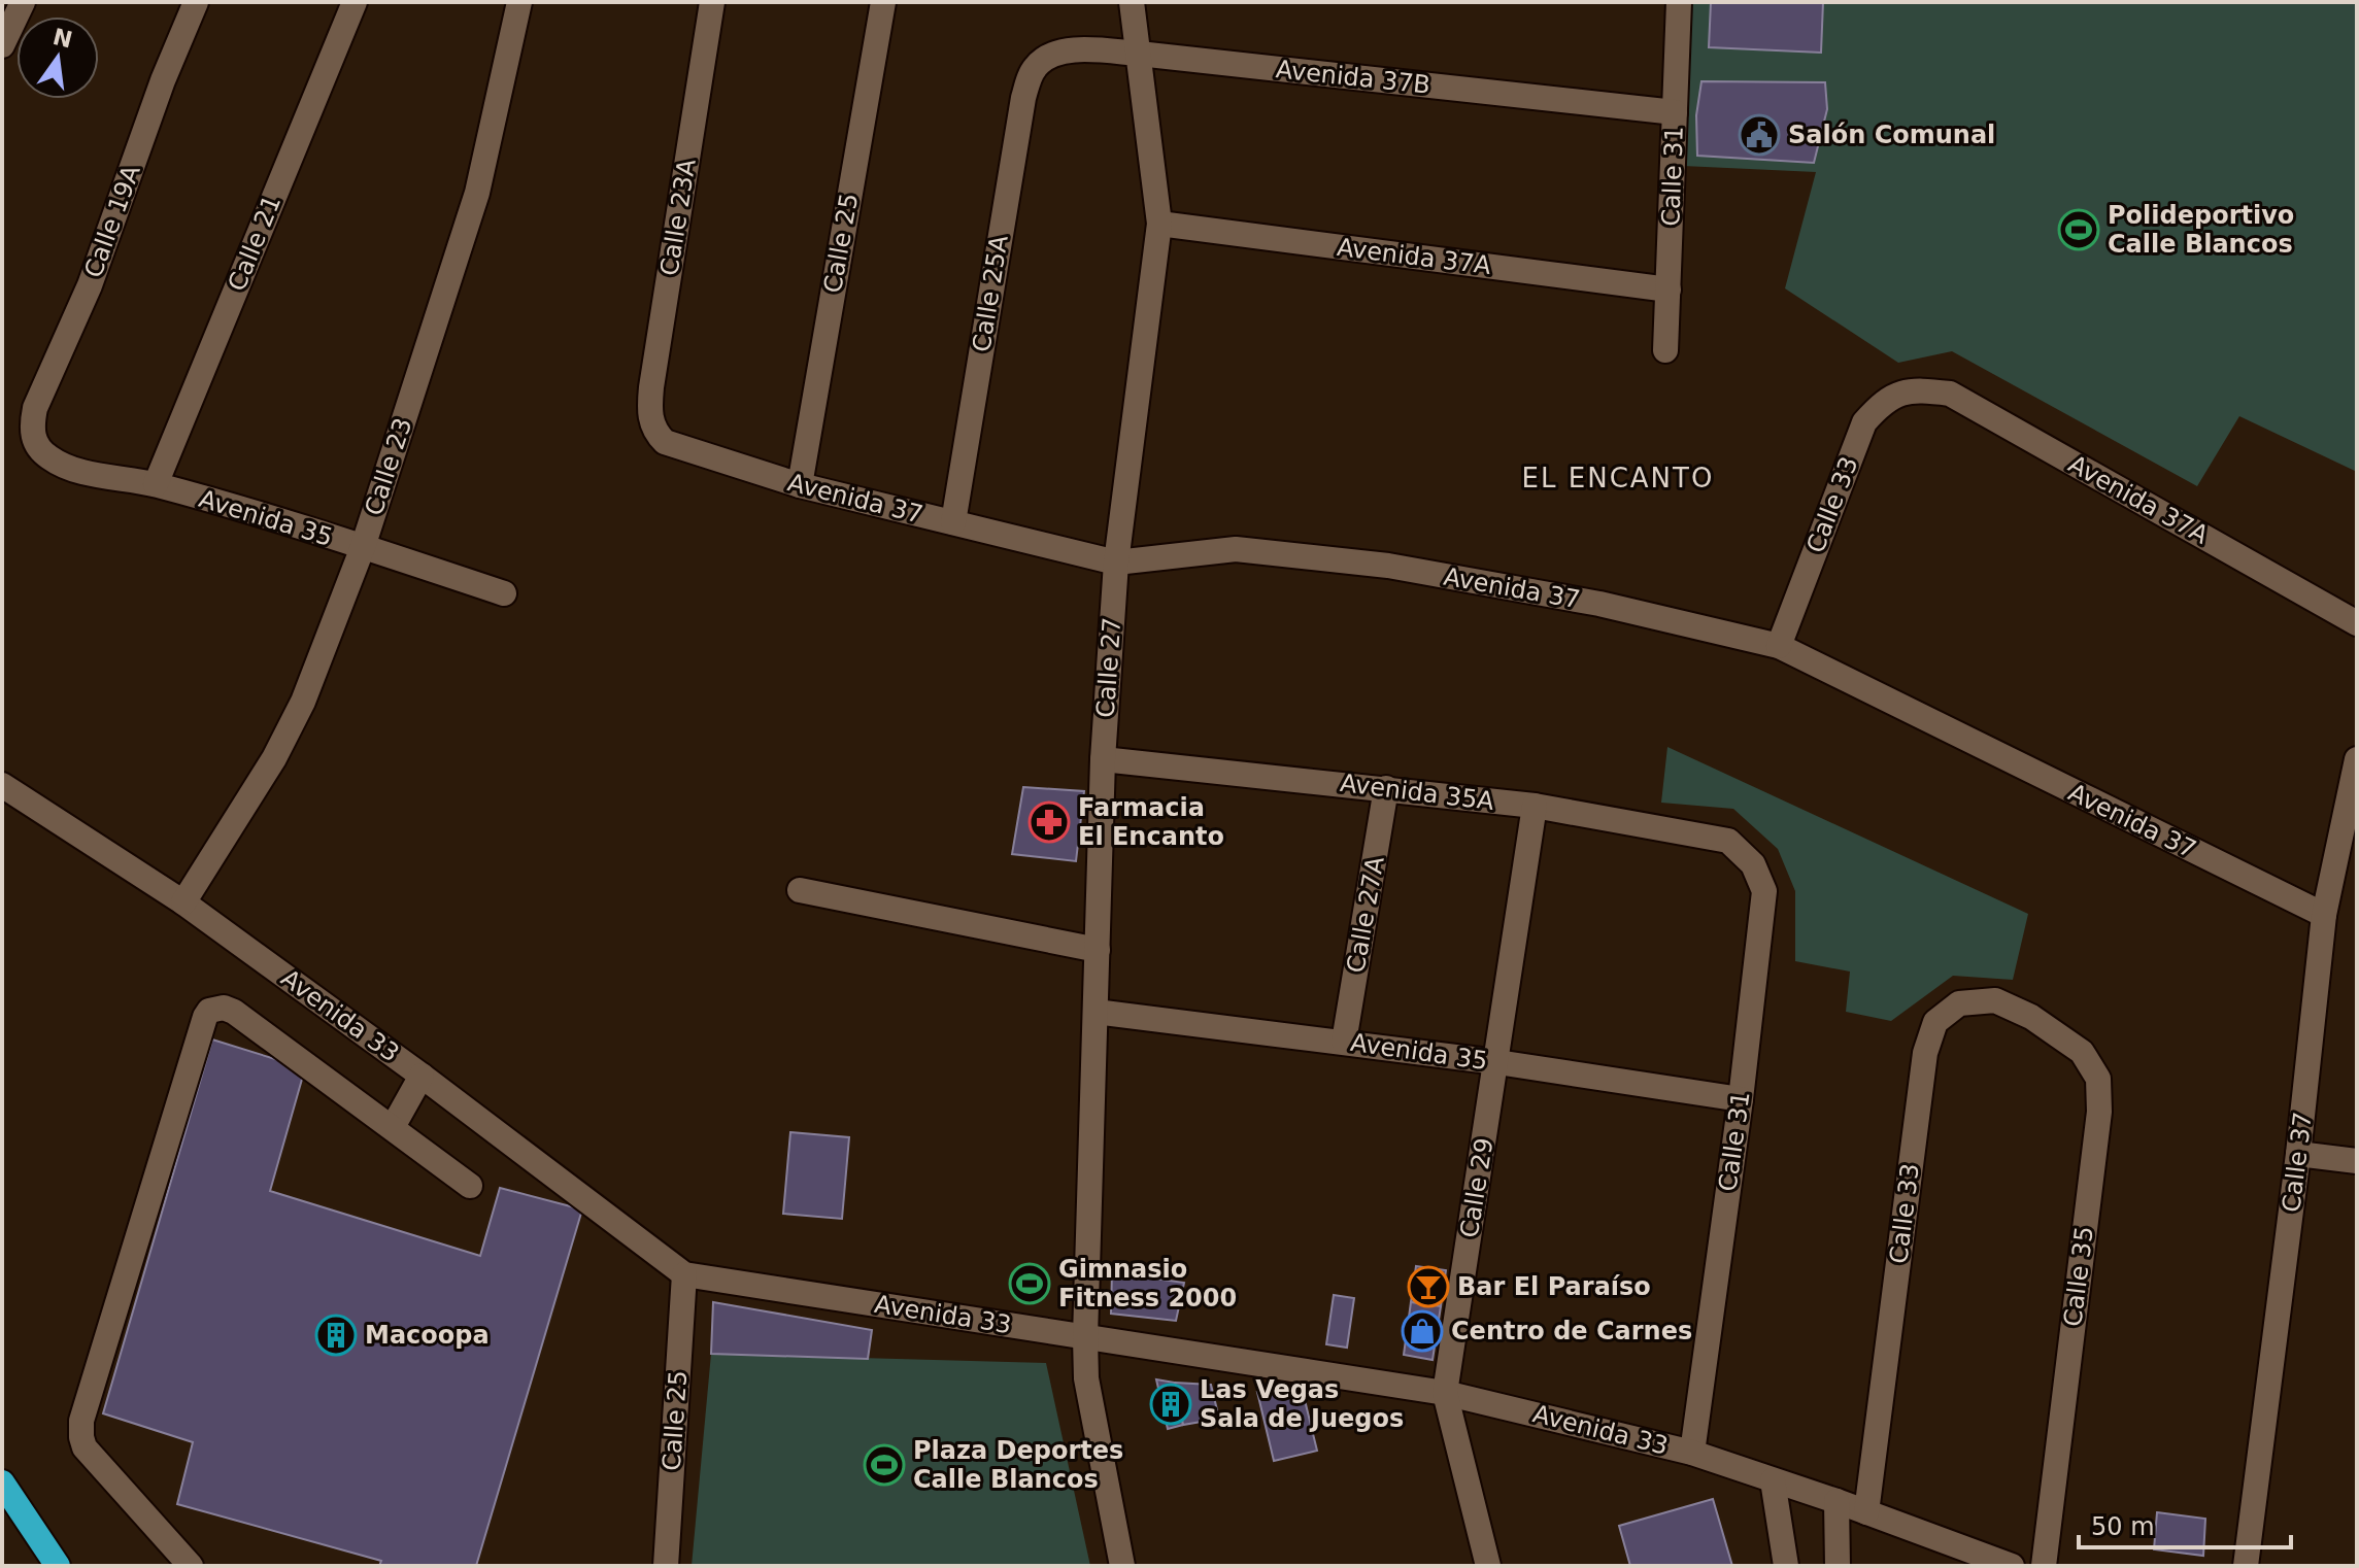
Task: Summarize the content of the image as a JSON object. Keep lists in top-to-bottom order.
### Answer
{
  "streets": {
    "street": [
      "Avenida 37B",
      "Calle 31",
      "Calle 23A",
      "Calle 19A",
      "Calle 21",
      "Calle 25",
      "Avenida 37A",
      "Calle 25A",
      "Calle 23",
      "Avenida 37",
      "Calle 33",
      "Avenida 35",
      "Calle 27",
      "Avenida 35A",
      "Calle 27A",
      "Avenida 33",
      "Calle 37",
      "Calle 29",
      "Calle 35"
    ]
  },
  "crossings": [
    ["Avenida 37B", "Calle 31"],
    ["Avenida 37B", "Calle 25A"],
    ["Avenida 37B", "Calle 27"],
    ["Calle 31", "Avenida 37A"],
    ["Calle 31", "Avenida 35"],
    ["Calle 31", "Avenida 35A"],
    ["Calle 31", "Avenida 33"],
    ["Calle 23A", "Avenida 37"],
    ["Calle 19A", "Avenida 35"],
    ["Calle 21", "Avenida 35"],
    ["Calle 25", "Avenida 37"],
    ["Calle 25", "Avenida 33"],
    ["Avenida 37A", "Calle 33"],
    ["Avenida 37A", "Calle 27"],
    ["Calle 25A", "Avenida 37"],
    ["Calle 23", "Avenida 35"],
    ["Calle 23", "Avenida 33"],
    ["Avenida 37", "Calle 33"],
    ["Avenida 37", "Calle 27"],
    ["Avenida 37", "Calle 37"],
    ["Calle 33", "Avenida 33"],
    ["Calle 33", "Calle 35"],
    ["Avenida 35", "Calle 27"],
    ["Avenida 35", "Calle 27A"],
    ["Avenida 35", "Calle 29"],
    ["Calle 27", "Avenida 35A"],
    ["Calle 27", "Avenida 33"],
    ["Avenida 35A", "Calle 27A"],
    ["Avenida 35A", "Calle 29"],
    ["Avenida 33", "Calle 29"]
  ],
  "districts": ["EL ENCANTO"],
  "places": {
    "public building": ["Salón Comunal"],
    "sports": ["Polideportivo Calle Blancos", "Gimnasio Fitness 2000", "Plaza Deportes Calle Blancos"],
    "pharmacy": ["Farmacia El Encanto"],
    "bar": ["Bar El Paraíso"],
    "shop": ["Centro de Carnes"],
    "building": ["Macoopa", "Las Vegas Sala de Juegos"]
  },
  "scale_bar": "50 m",
  "north": "top"
}
